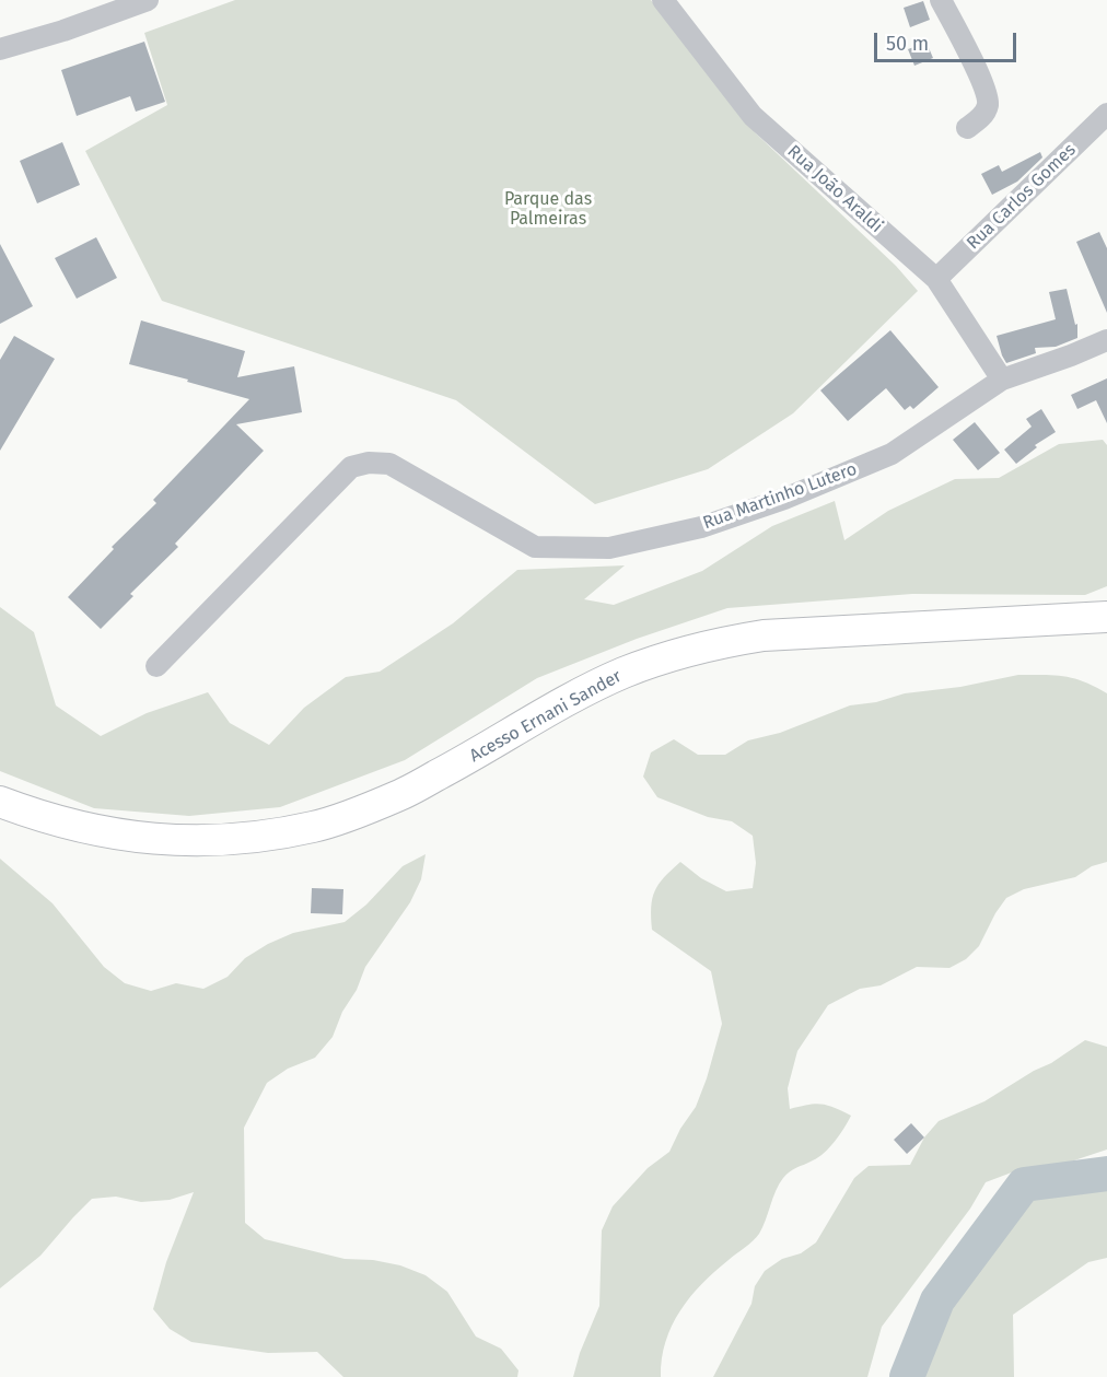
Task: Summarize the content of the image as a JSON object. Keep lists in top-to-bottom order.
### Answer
{
  "streets": {
    "highway": ["Acesso Ernani Sander"],
    "street": ["Rua João Araldi", "Rua Carlos Gomes", "Rua Martinho Lutero"]
  },
  "crossings": [
    ["Rua João Araldi", "Rua Carlos Gomes"],
    ["Rua João Araldi", "Rua Martinho Lutero"]
  ],
  "parks": ["Parque das Palmeiras"],
  "scale_bar": "50 m"
}
